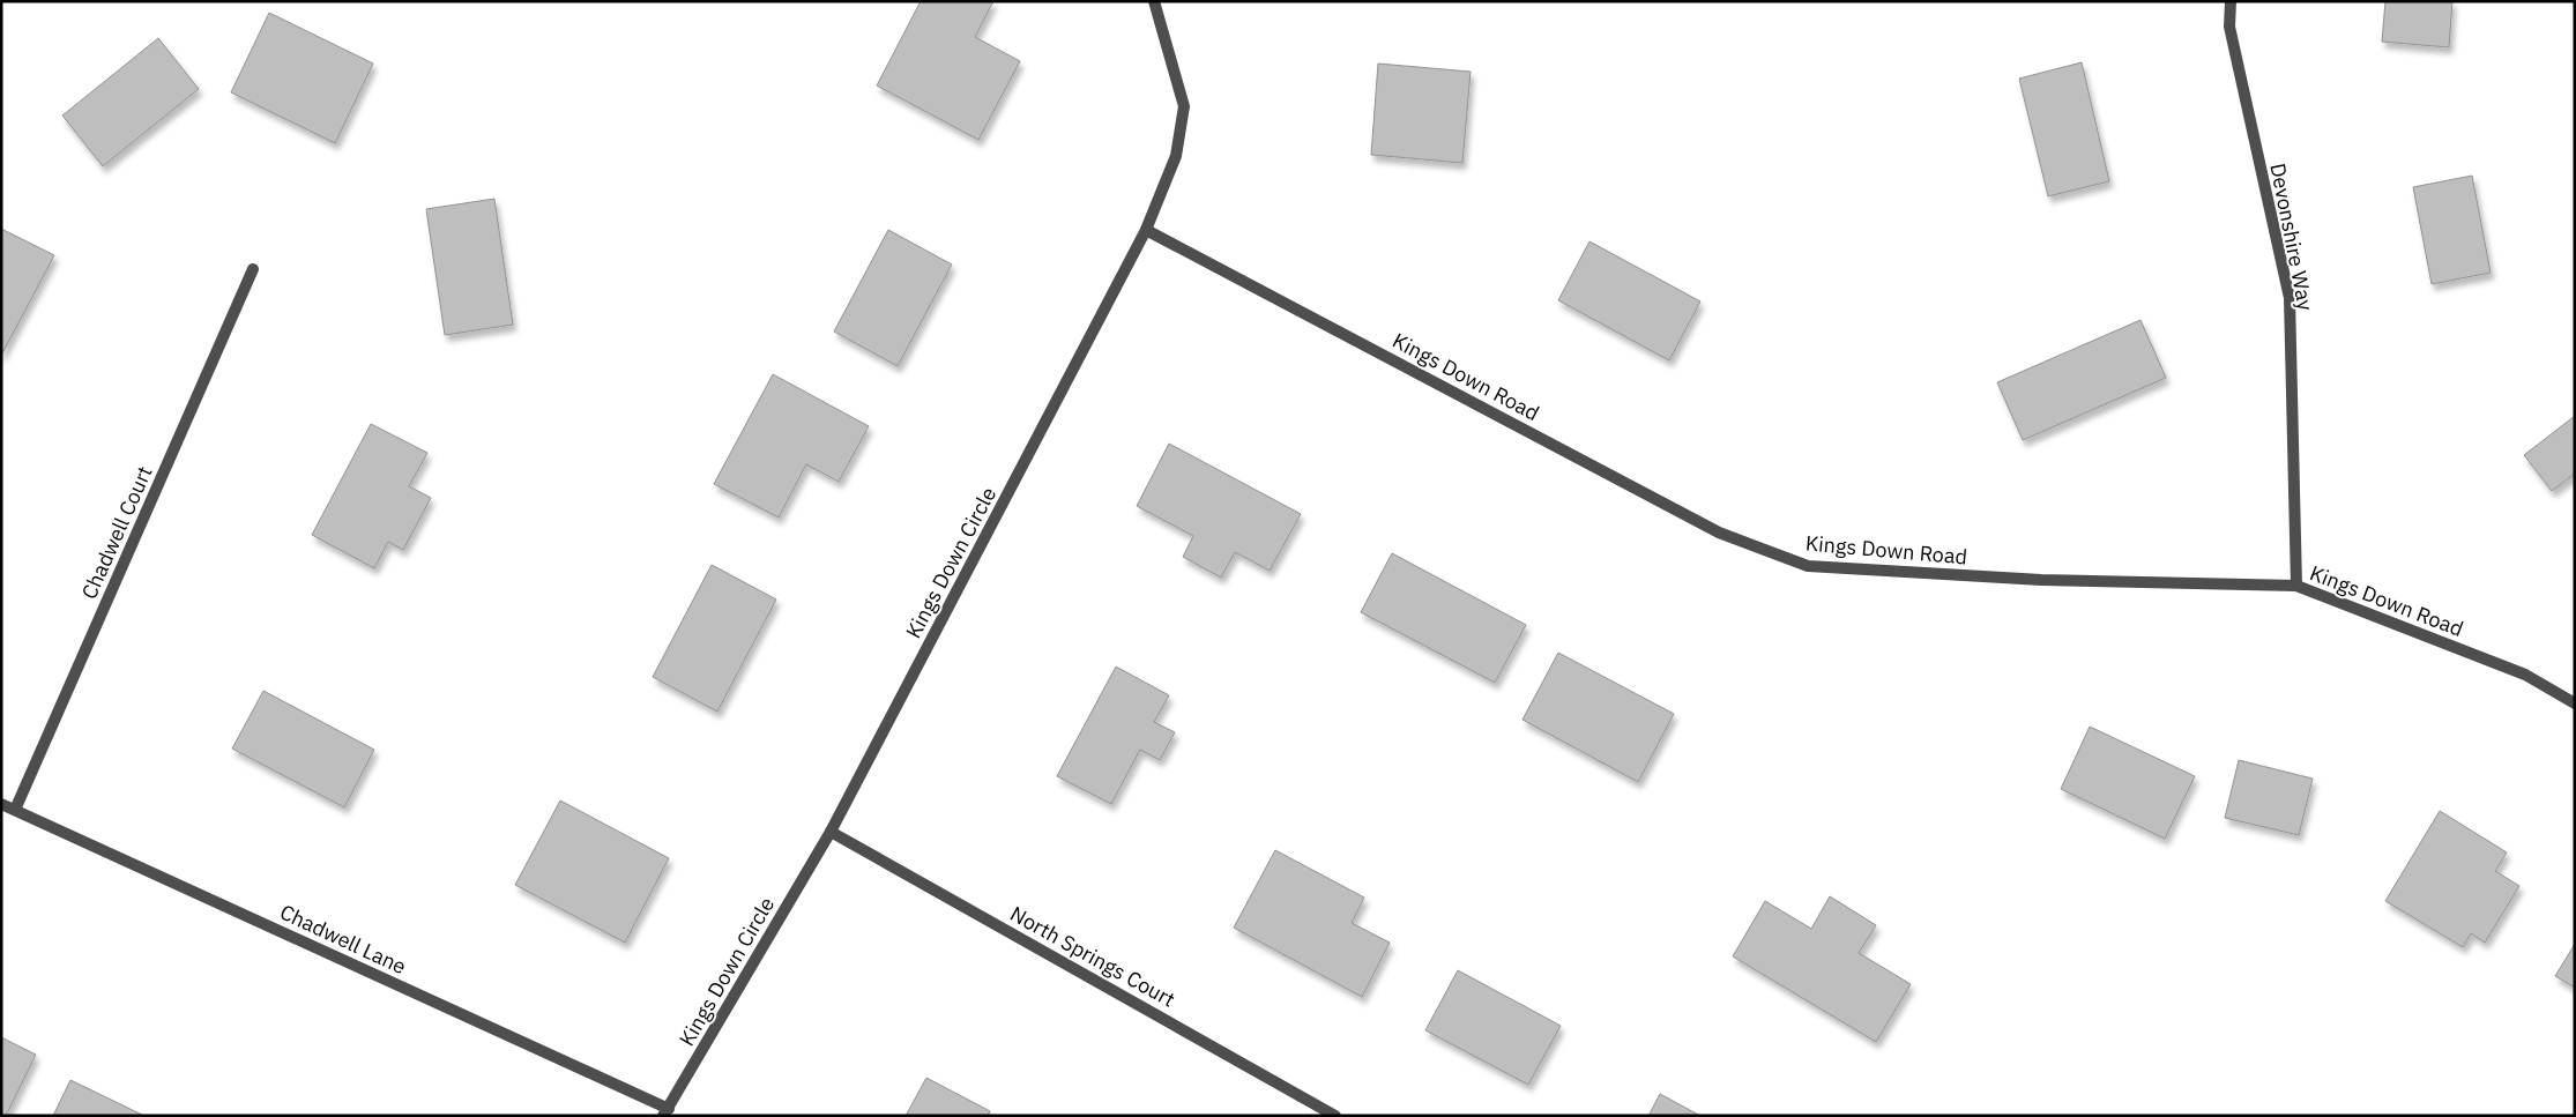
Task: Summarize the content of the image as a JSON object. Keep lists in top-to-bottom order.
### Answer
{
  "streets": {
    "street": [
      "Devonshire Way",
      "Kings Down Road",
      "Chadwell Court",
      "Kings Down Circle",
      "Chadwell Lane",
      "North Springs Court"
    ]
  },
  "crossings": [
    ["Devonshire Way", "Kings Down Road"],
    ["Kings Down Road", "Kings Down Circle"],
    ["Chadwell Court", "Chadwell Lane"],
    ["Kings Down Circle", "Chadwell Lane"],
    ["Kings Down Circle", "North Springs Court"]
  ]
}
